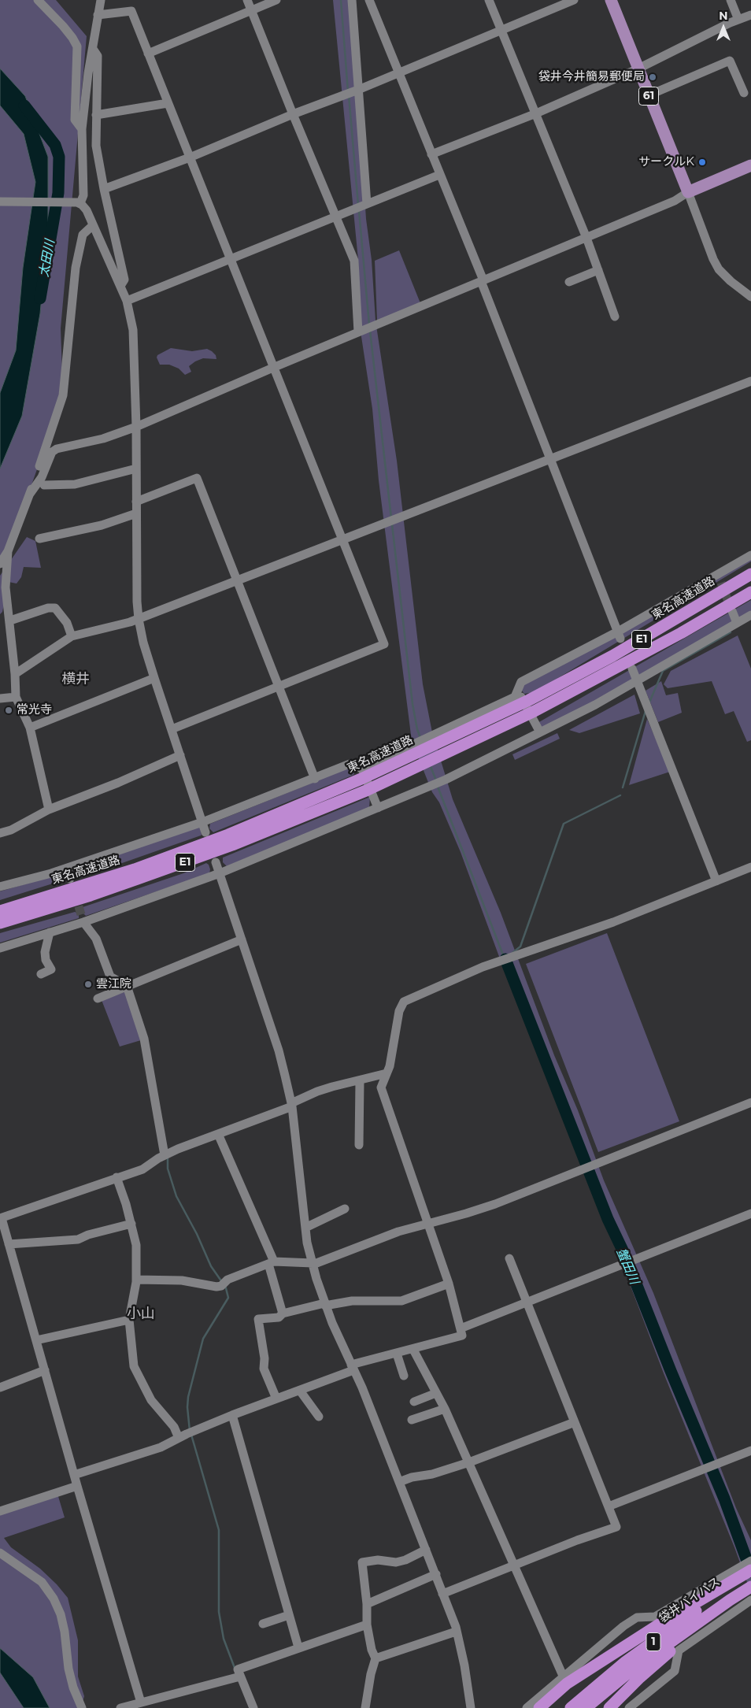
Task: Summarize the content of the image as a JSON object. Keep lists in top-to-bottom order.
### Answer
{
  "streets": {
    "highway": [
      "東名高速道路",
      "E1",
      "袋井バイパス",
      "1"
    ],
    "main road": ["61"]
  },
  "districts": ["横井", "小山"],
  "water": ["太田川", "蟹田川"],
  "places": [
    "袋井今井簡易郵便局",
    "サークルK",
    "常光寺",
    "雲江院"
  ],
  "north": "top"
}
